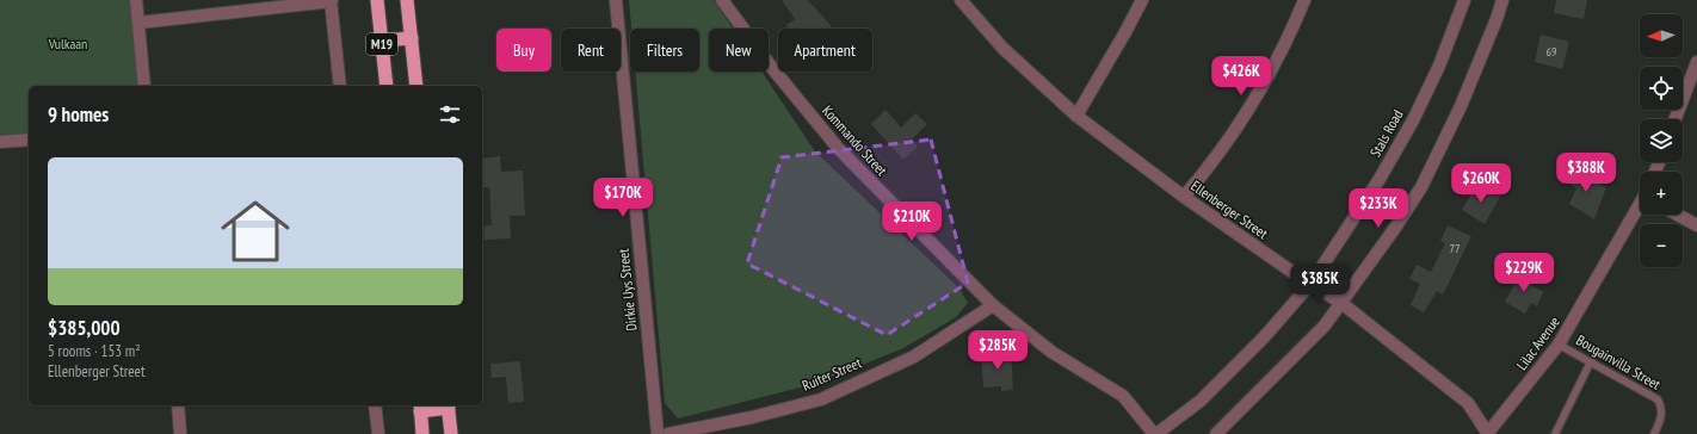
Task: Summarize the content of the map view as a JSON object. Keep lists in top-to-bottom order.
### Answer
{
  "streets": {
    "highway": ["M19"],
    "street": [
      "Stals Road",
      "Kommando Street",
      "Ellenberger Street",
      "Dirkie Uys Street",
      "Lilac Avenue",
      "Ruiter Street"
    ],
    "lane": ["Bougainvilla Street"]
  },
  "crossings": [
    ["Stals Road", "Kommando Street"],
    ["Stals Road", "Ellenberger Street"],
    ["Kommando Street", "Ruiter Street"],
    ["Ellenberger Street", "Lilac Avenue"],
    ["Lilac Avenue", "Bougainvilla Street"]
  ],
  "parks": ["Vulkaan"],
  "house_numbers": ["69", "77"],
  "north": "left",
  "page": {
    "map_buttons": ["+", "−"],
    "chip": [
      "Buy",
      "Rent",
      "Filters",
      "New",
      "Apartment"
    ],
    "price": [
      "$426K",
      "$388K",
      "$260K",
      "$170K",
      "$233K",
      "$210K",
      "$229K",
      "$385K",
      "$285K"
    ],
    "heading": "9 homes",
    "list": [
      {
        "name": "$385,000",
        "note": "5 rooms · 153 m² · Ellenberger Street"
      }
    ]
  }
}
